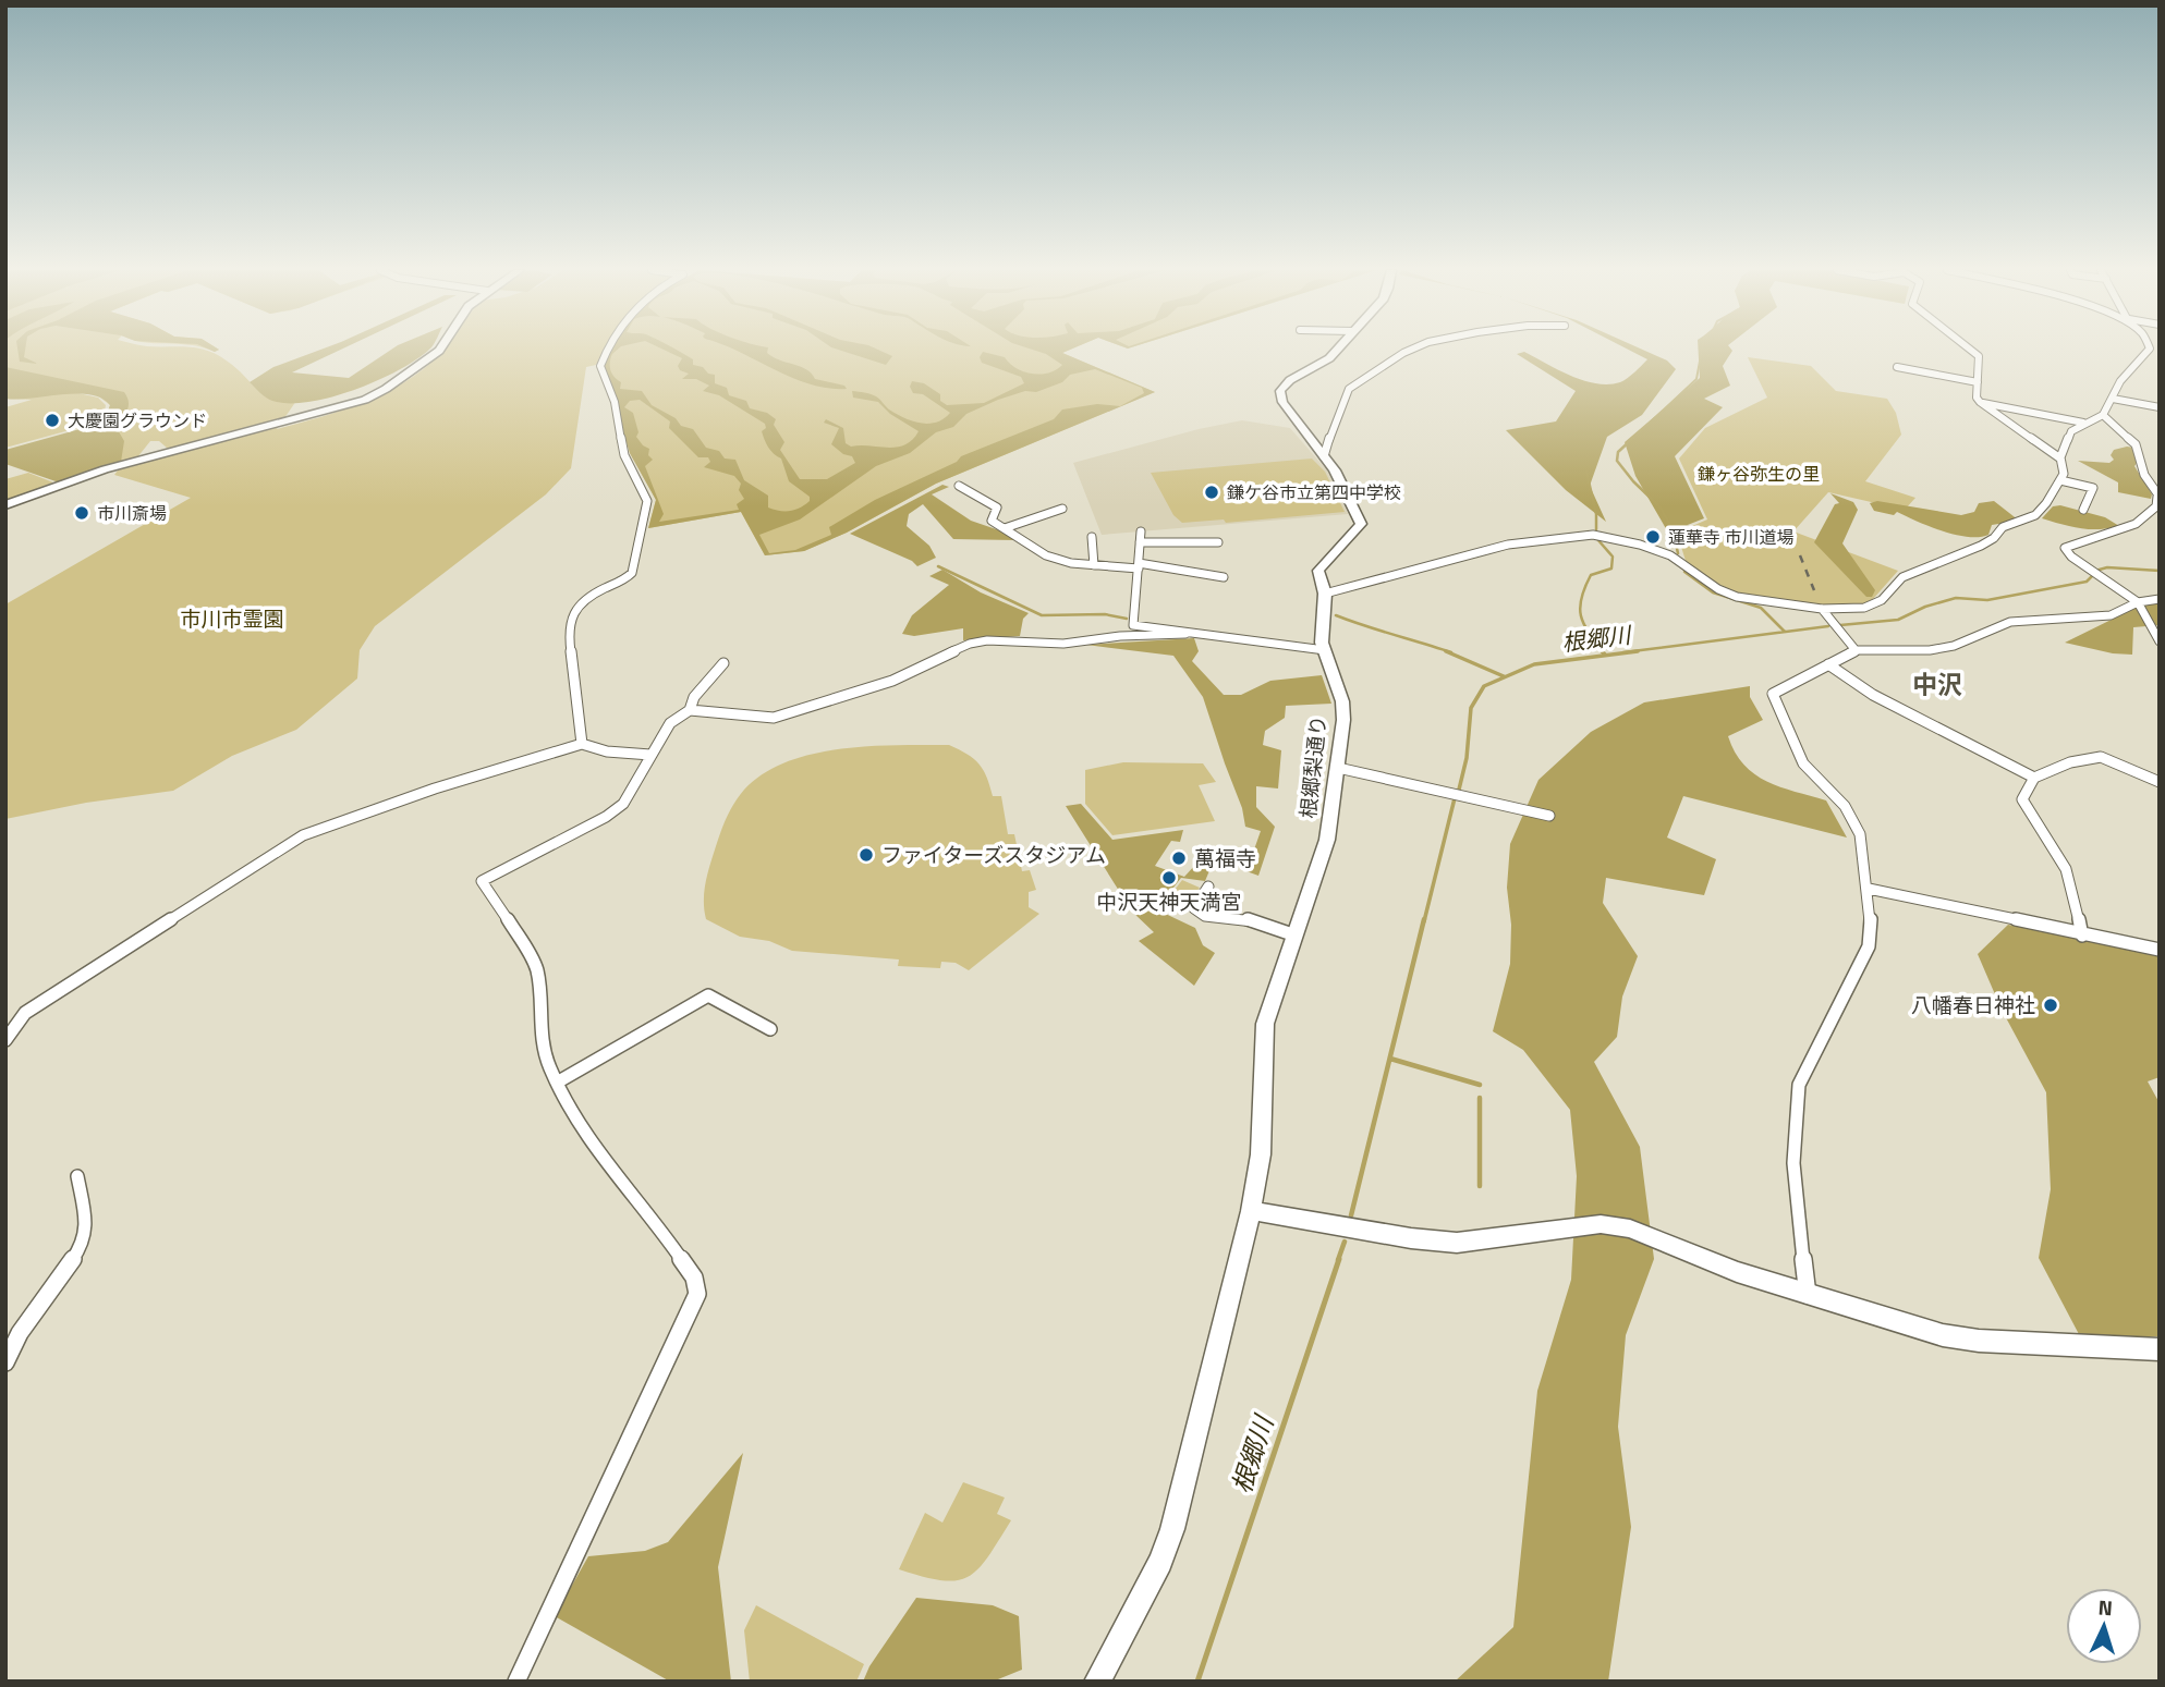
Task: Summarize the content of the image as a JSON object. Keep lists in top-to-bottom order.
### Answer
{
  "streets": {
    "street": ["根郷梨通り"]
  },
  "districts": ["中沢"],
  "water": ["根郷川"],
  "parks": ["鎌ヶ谷弥生の里", "市川市霊園"],
  "places": [
    "大慶園グラウンド",
    "鎌ケ谷市立第四中学校",
    "市川斎場",
    "蓮華寺 市川道場",
    "ファイターズスタジアム",
    "萬福寺",
    "中沢天神天満宮",
    "八幡春日神社"
  ],
  "north": "top"
}
